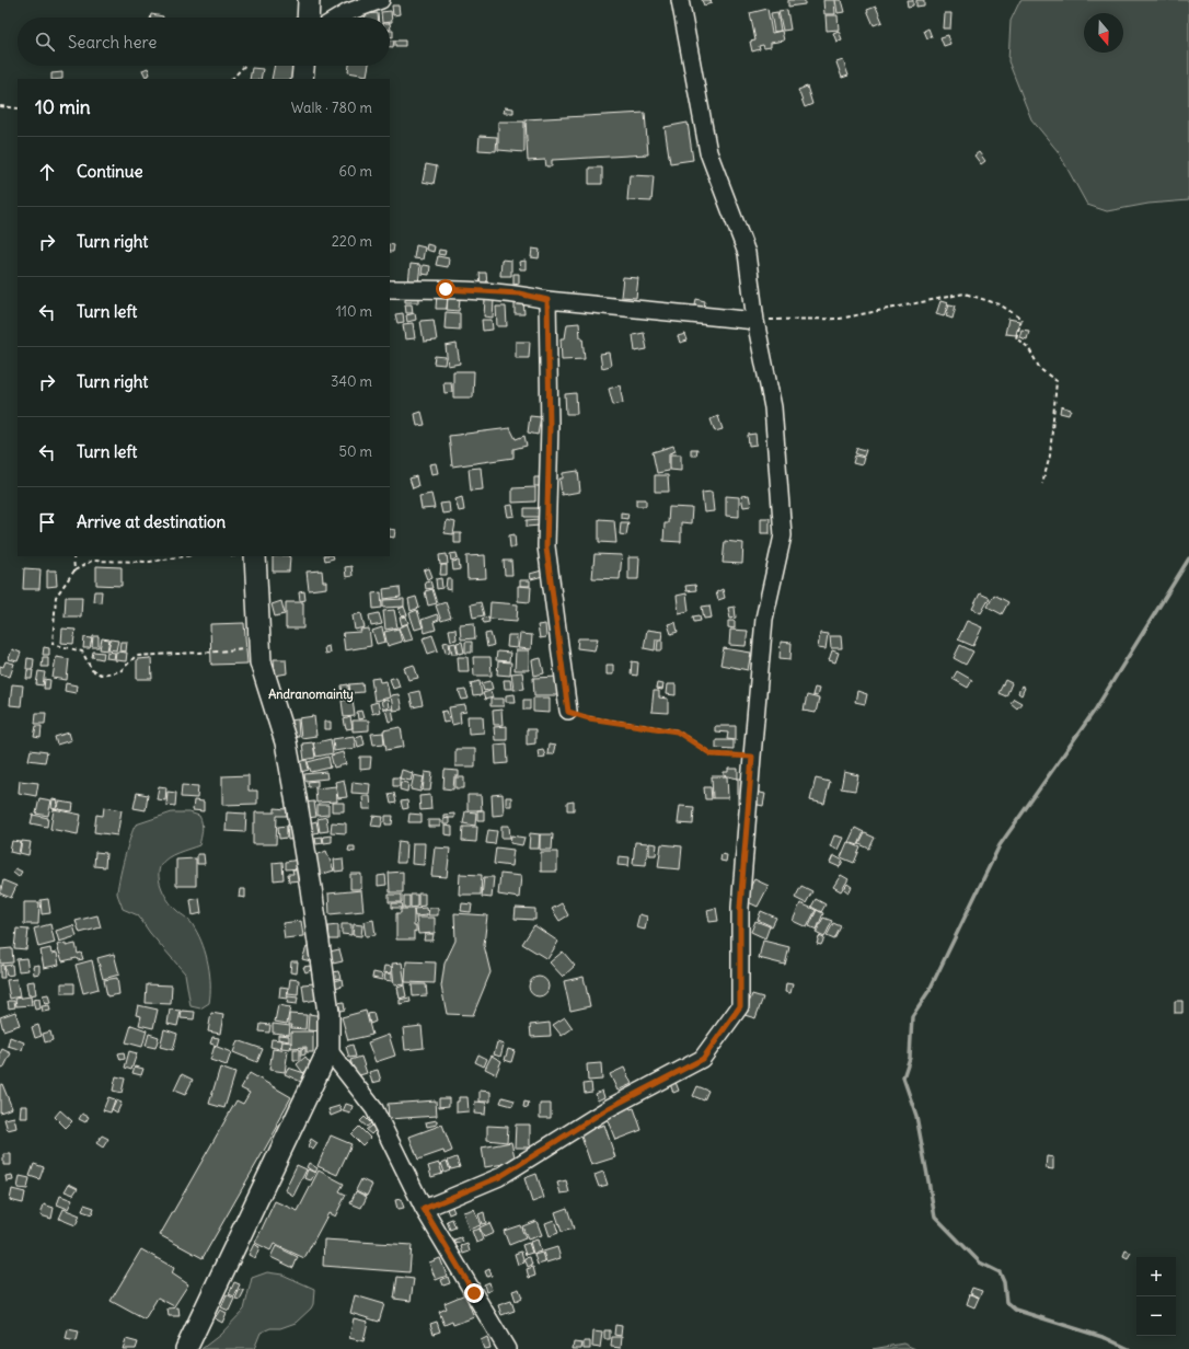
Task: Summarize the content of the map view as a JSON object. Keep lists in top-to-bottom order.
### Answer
{
  "districts": ["Andranomainty"],
  "north": "bottom",
  "page": {
    "search": "Search here",
    "heading": ["10 min", "Walk · 780 m"],
    "list": [
      ["Continue", "60 m"],
      ["Turn right", "220 m"],
      ["Turn left", "110 m"],
      ["Turn right", "340 m"],
      ["Turn left", "50 m"],
      "Arrive at destination"
    ],
    "map_buttons": ["+", "−"]
  }
}
